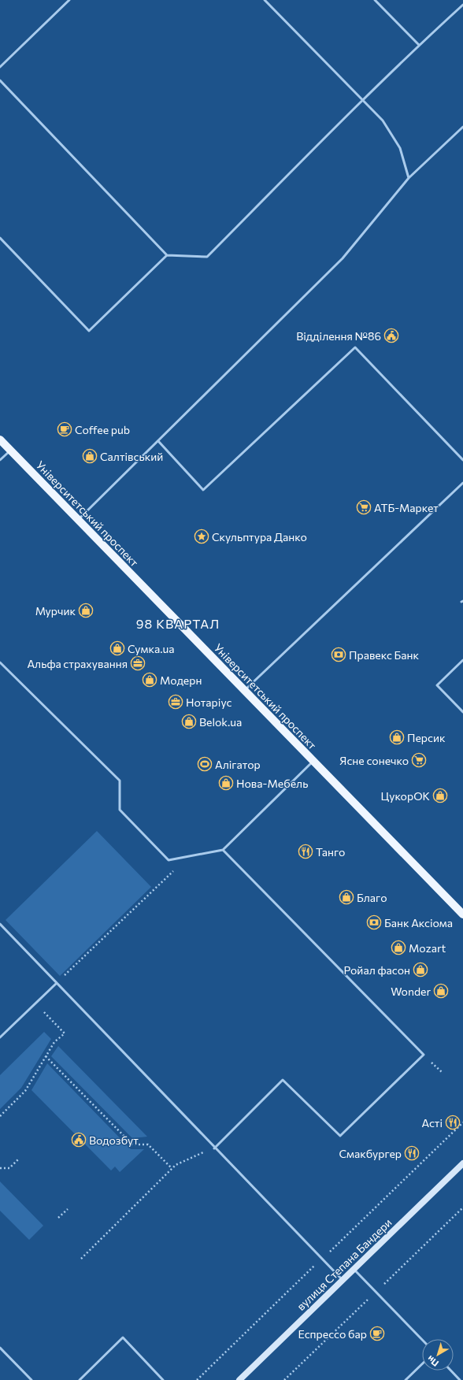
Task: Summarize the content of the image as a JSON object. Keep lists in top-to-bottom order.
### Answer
{
  "streets": {
    "main road": ["Університетський проспект"],
    "street": ["вулиця Степана Бандери"]
  },
  "districts": ["98 КВАРТАЛ"],
  "places": {
    "public building": ["Відділення №86", "Водозбут"],
    "cafe": ["Coffee pub", "Еспрессо бар"],
    "shop": [
      "Салтівський",
      "Мурчик",
      "Сумка.ua",
      "Модерн",
      "Belok.ua",
      "Персик",
      "Нова-Мебель",
      "ЦукорОК",
      "Благо",
      "Mozart",
      "Ройал фасон",
      "Wonder"
    ],
    "supermarket": ["АТБ-Маркет", "Ясне сонечко"],
    "place": ["Скульптура Данко"],
    "bank": ["Правекс Банк", "Банк Аксіома"],
    "office": ["Альфа страхування", "Нотаріус"],
    "sports": ["Алігатор"],
    "restaurant": ["Танго", "Асті", "Смакбургер"]
  },
  "north": "bottom left"
}
